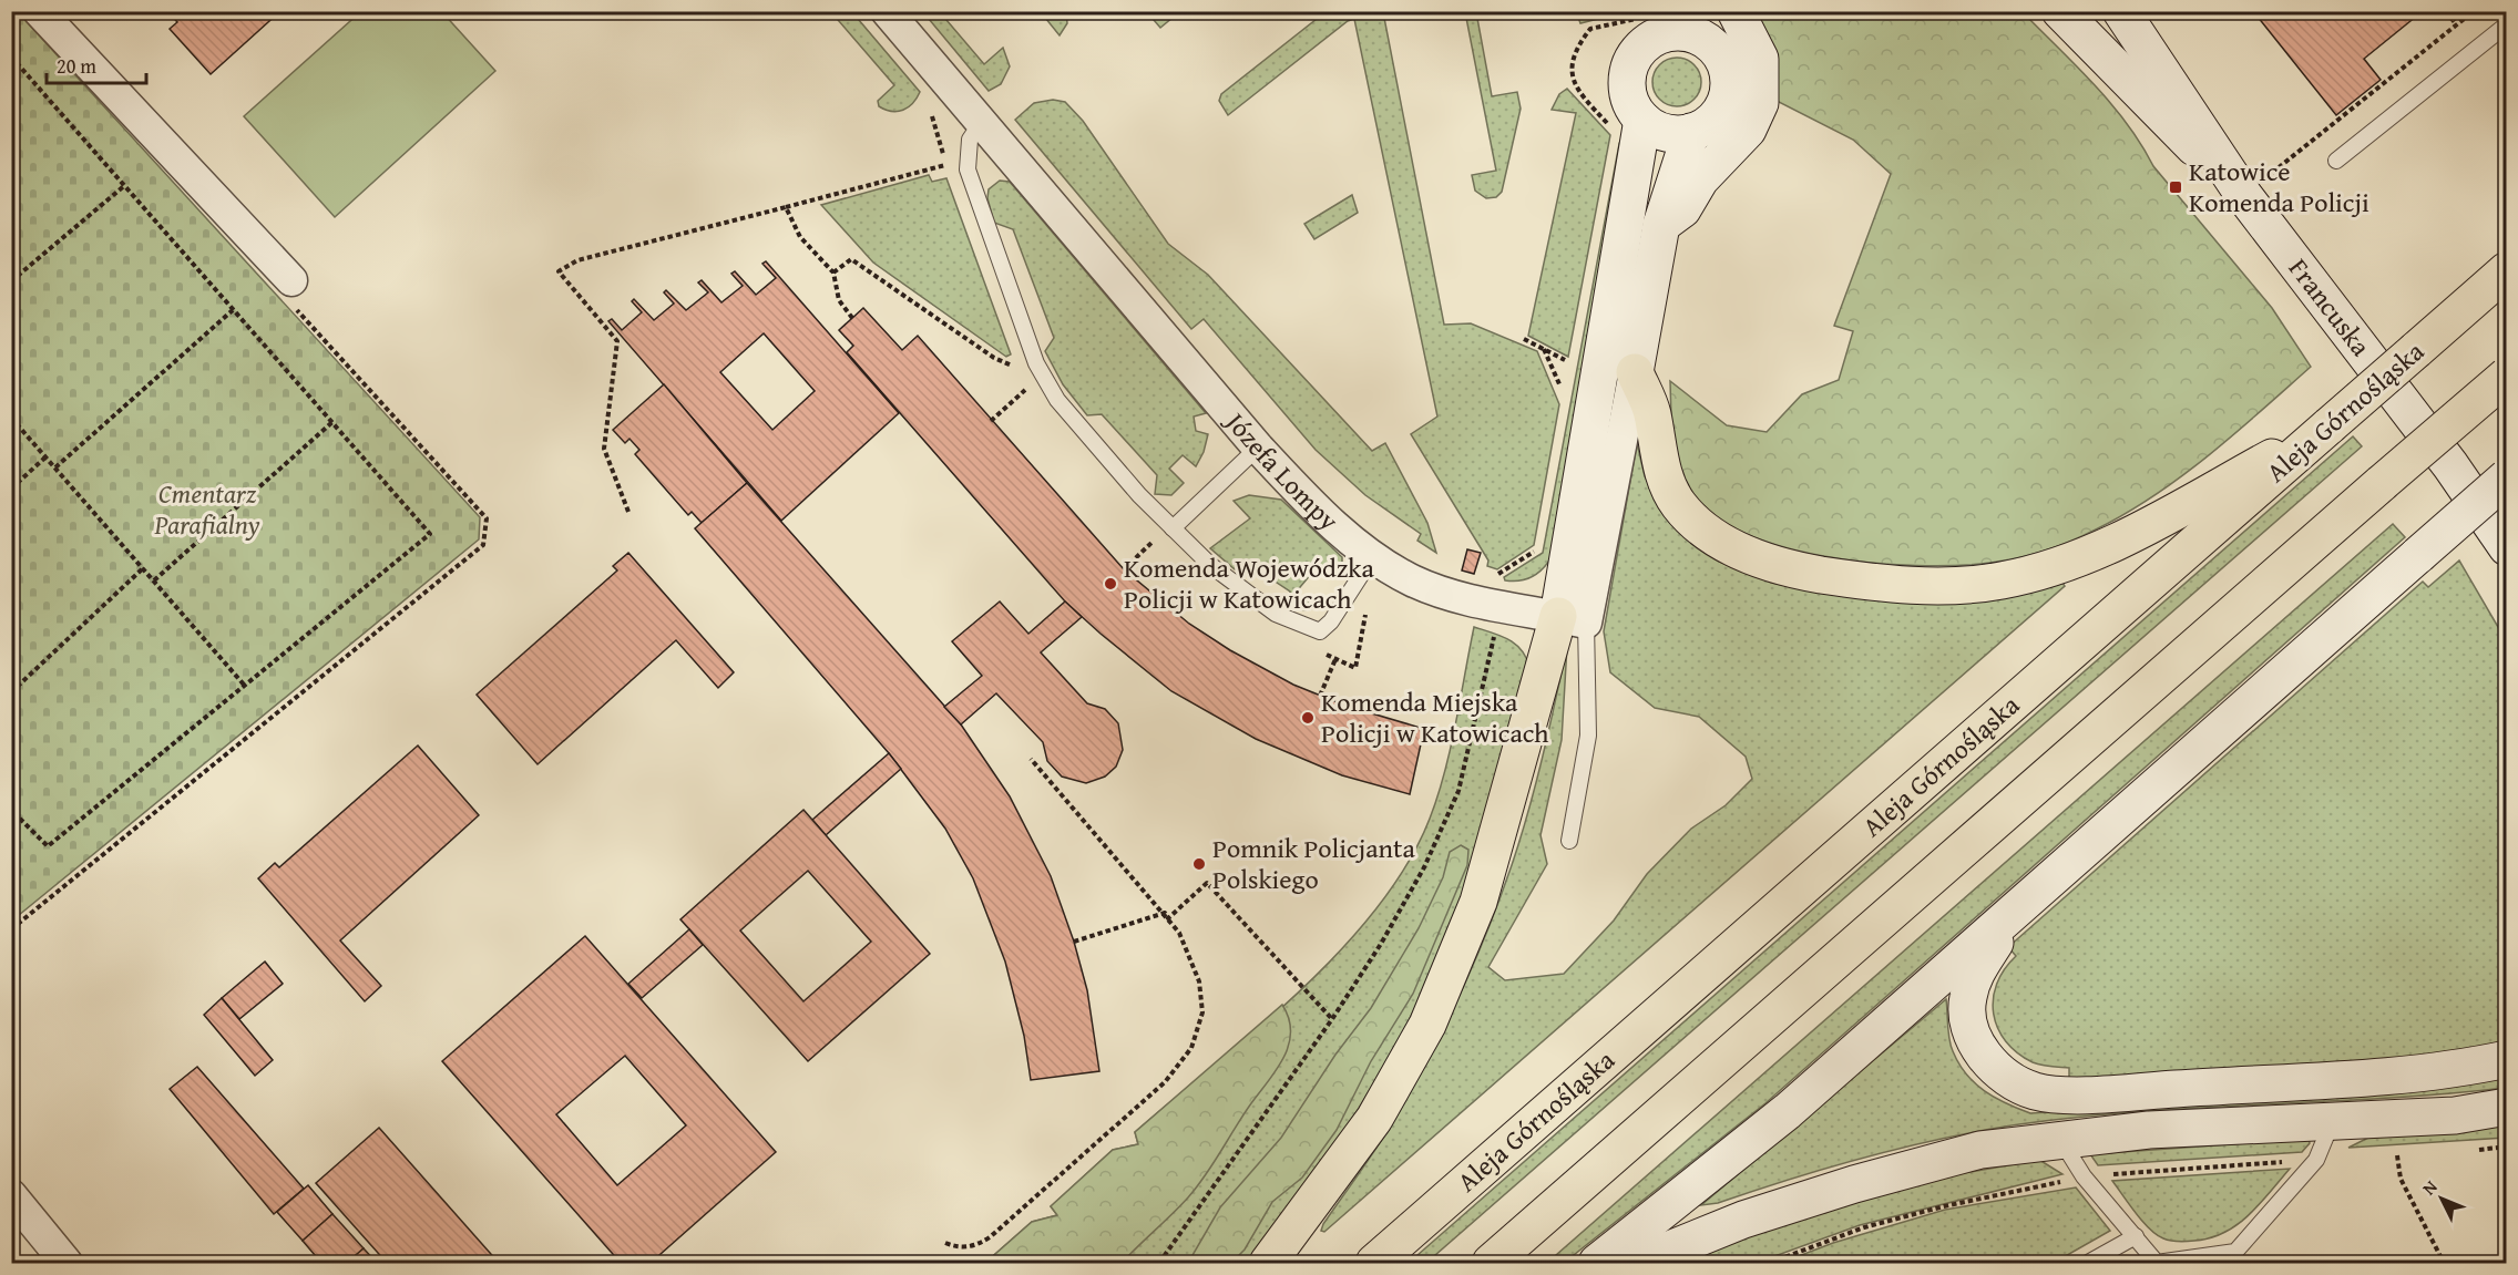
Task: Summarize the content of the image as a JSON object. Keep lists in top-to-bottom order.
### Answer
{
  "streets": {
    "highway": ["Aleja Górnośląska"],
    "street": ["Francuska", "Józefa Lompy"]
  },
  "parks": ["Cmentarz Parafialny"],
  "places": {
    "transit": ["Katowice Komenda Policji"],
    "other": ["Komenda Wojewódzka Policji w Katowicach", "Komenda Miejska Policji w Katowicach", "Pomnik Policjanta Polskiego"]
  },
  "scale_bar": "20 m",
  "north": "top left"
}
